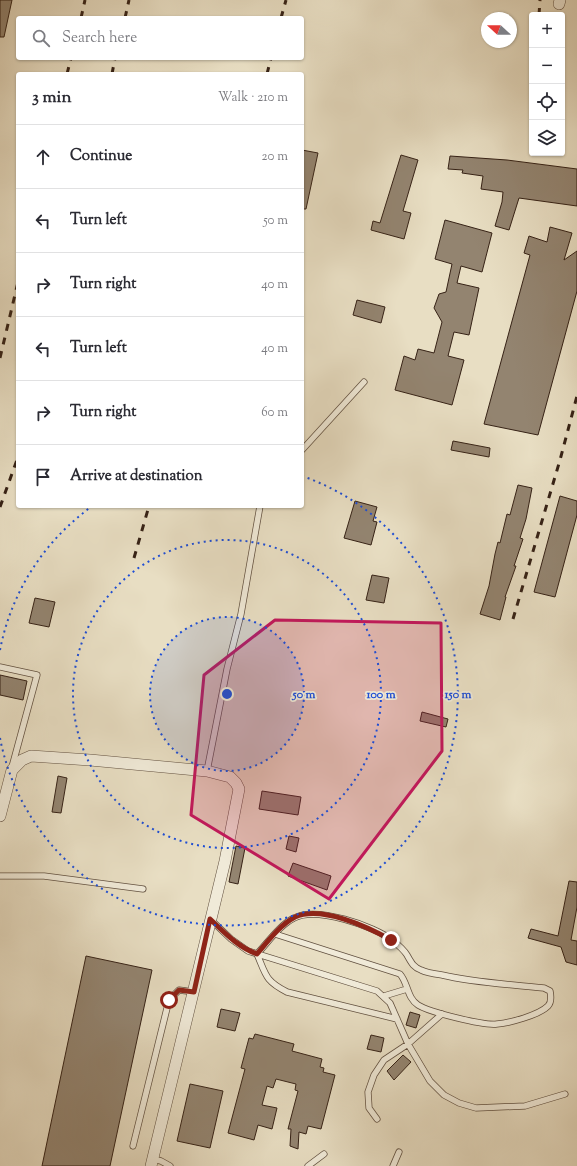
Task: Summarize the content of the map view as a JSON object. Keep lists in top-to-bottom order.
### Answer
{
  "north": "left",
  "page": {
    "map_buttons": ["+", "−"],
    "search": "Search here",
    "heading": ["3 min", "Walk · 210 m"],
    "list": [
      ["Continue", "20 m"],
      ["Turn left", "50 m"],
      ["Turn right", "40 m"],
      ["Turn left", "40 m"],
      ["Turn right", "60 m"],
      "Arrive at destination"
    ]
  },
  "rings": ["50 m", "100 m", "150 m"]
}
